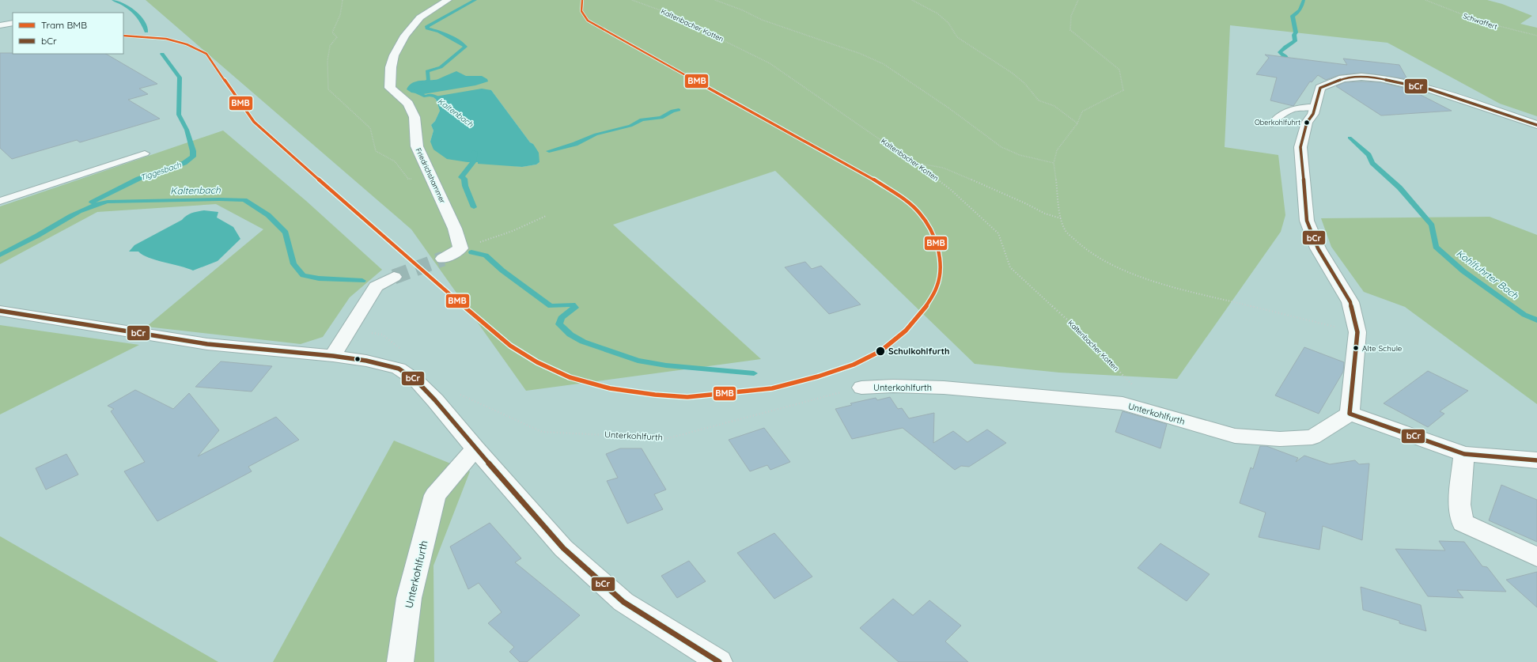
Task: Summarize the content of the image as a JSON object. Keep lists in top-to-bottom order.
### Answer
{
  "streets": {
    "street": ["Friedrichshammer", "Unterkohlfurth"],
    "path": ["Schwaffert", "Kaltenbacher Kotten"]
  },
  "water": ["Kaltenbach", "Tiggesbach", "Kohlfuhrter Bach"],
  "places": ["Oberkohlfuhrt", "Alte Schule", "Schulkohlfurth"],
  "lines": ["tram line BMB", "transit line bCr"],
  "legend": ["Tram BMB", "bCr"]
}
